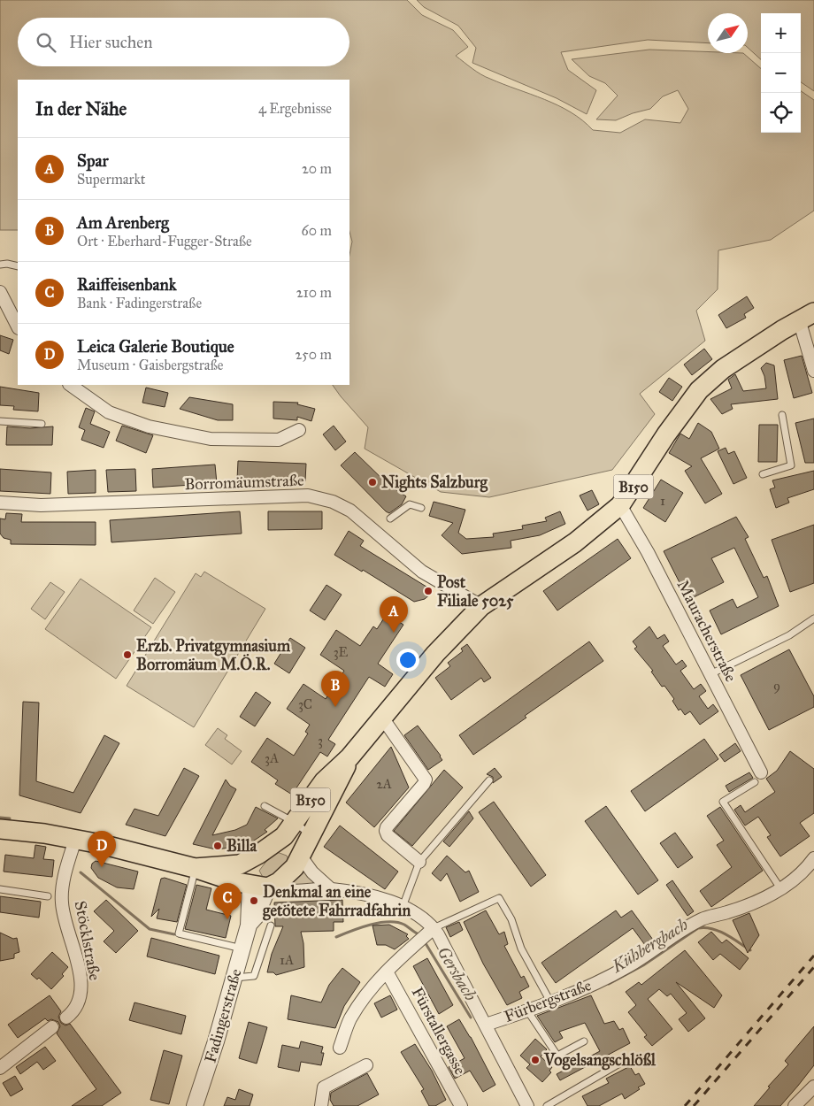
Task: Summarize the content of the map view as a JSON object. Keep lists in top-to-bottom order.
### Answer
{
  "streets": {
    "main road": ["B150"],
    "street": [
      "Borromäumstraße",
      "Mauracherstraße",
      "Stöcklstraße",
      "Fürbergstraße",
      "Fadingerstraße",
      "Fürstallergasse"
    ]
  },
  "crossings": [
    ["Borromäumstraße", "B150"],
    ["B150", "Mauracherstraße"],
    ["B150", "Stöcklstraße"],
    ["B150", "Fadingerstraße"]
  ],
  "water": ["Kühbergbach", "Gersbach"],
  "places": [
    "Nights Salzburg",
    "Post Filiale 5025",
    "Erzb. Privatgymnasium Borromäum M.Ö.R.",
    "Billa",
    "Denkmal an eine getötete Fahrradfahrin",
    "Vogelsangschlößl"
  ],
  "house_numbers": [
    "1",
    "3E",
    "9",
    "3C",
    "3",
    "3A",
    "2A",
    "1A"
  ],
  "north": "top right",
  "page": {
    "map_buttons": ["+", "−"],
    "search": "Hier suchen",
    "heading": ["In der Nähe", "4 Ergebnisse"],
    "list": [
      {
        "mark": "A",
        "name": "Spar",
        "note": "Supermarkt",
        "value": "20 m"
      },
      {
        "mark": "B",
        "name": "Am Arenberg",
        "note": "Ort · Eberhard-Fugger-Straße",
        "value": "60 m"
      },
      {
        "mark": "C",
        "name": "Raiffeisenbank",
        "note": "Bank · Fadingerstraße",
        "value": "210 m"
      },
      {
        "mark": "D",
        "name": "Leica Galerie Boutique",
        "note": "Museum · Gaisbergstraße",
        "value": "250 m"
      }
    ],
    "pins": [
      "A",
      "B",
      "D",
      "C"
    ]
  }
}
